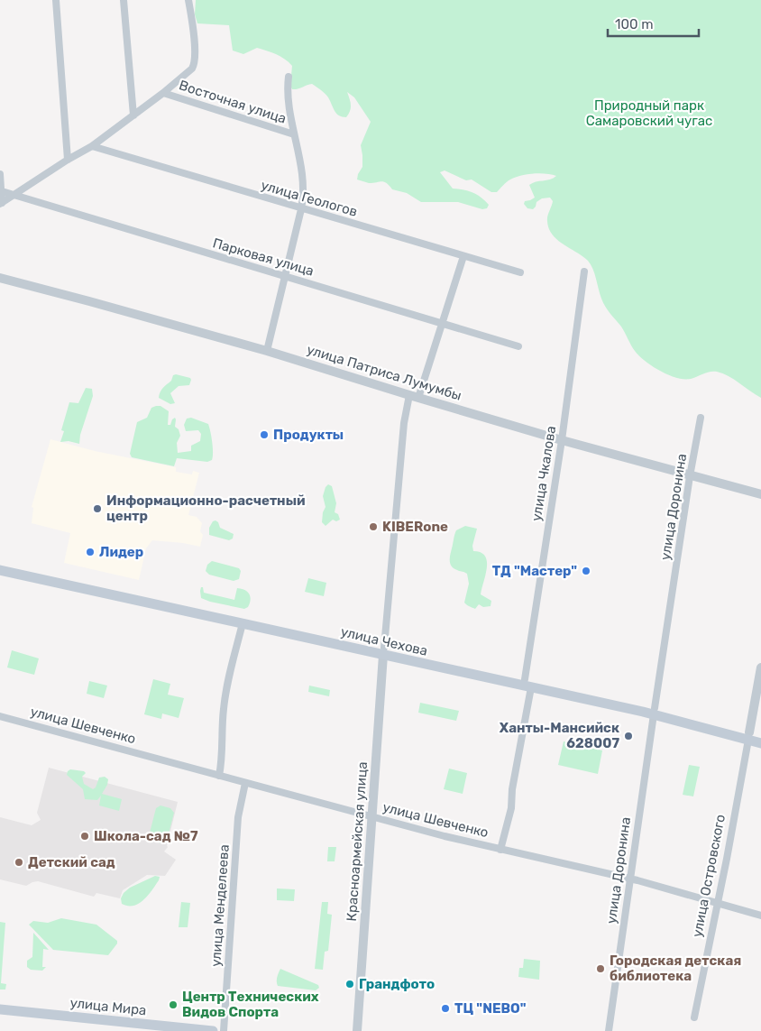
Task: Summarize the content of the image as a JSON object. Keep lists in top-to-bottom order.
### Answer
{
  "streets": {
    "main road": ["улица Чехова", "улица Мира"],
    "street": [
      "Восточная улица",
      "улица Геологов",
      "Парковая улица",
      "улица Патриса Лумумбы",
      "улица Чкалова",
      "улица Доронина",
      "улица Шевченко",
      "Красноармейская улица",
      "улица Островского",
      "улица Менделеева"
    ]
  },
  "crossings": [
    ["улица Геологов", "Красноармейская улица"],
    ["Парковая улица", "Красноармейская улица"],
    ["улица Патриса Лумумбы", "улица Чкалова"],
    ["улица Патриса Лумумбы", "улица Доронина"],
    ["улица Патриса Лумумбы", "Красноармейская улица"],
    ["улица Чкалова", "улица Чехова"],
    ["улица Чкалова", "улица Шевченко"],
    ["улица Доронина", "улица Чехова"],
    ["улица Доронина", "улица Шевченко"],
    ["улица Чехова", "Красноармейская улица"],
    ["улица Чехова", "улица Островского"],
    ["улица Шевченко", "Красноармейская улица"],
    ["улица Шевченко", "улица Островского"],
    ["улица Шевченко", "улица Менделеева"]
  ],
  "parks": ["Природный парк Самаровский чугас"],
  "places": [
    "Продукты",
    "Информационно-расчетный центр",
    "KIBERone",
    "Лидер",
    "ТД \"Мастер\"",
    "Ханты-Мансийск 628007",
    "Школа-сад №7",
    "Детский сад",
    "Городская детская библиотека",
    "Грандфото",
    "Центр Технических Видов Спорта",
    "ТЦ \"NEBO\""
  ],
  "scale_bar": "100 m"
}
